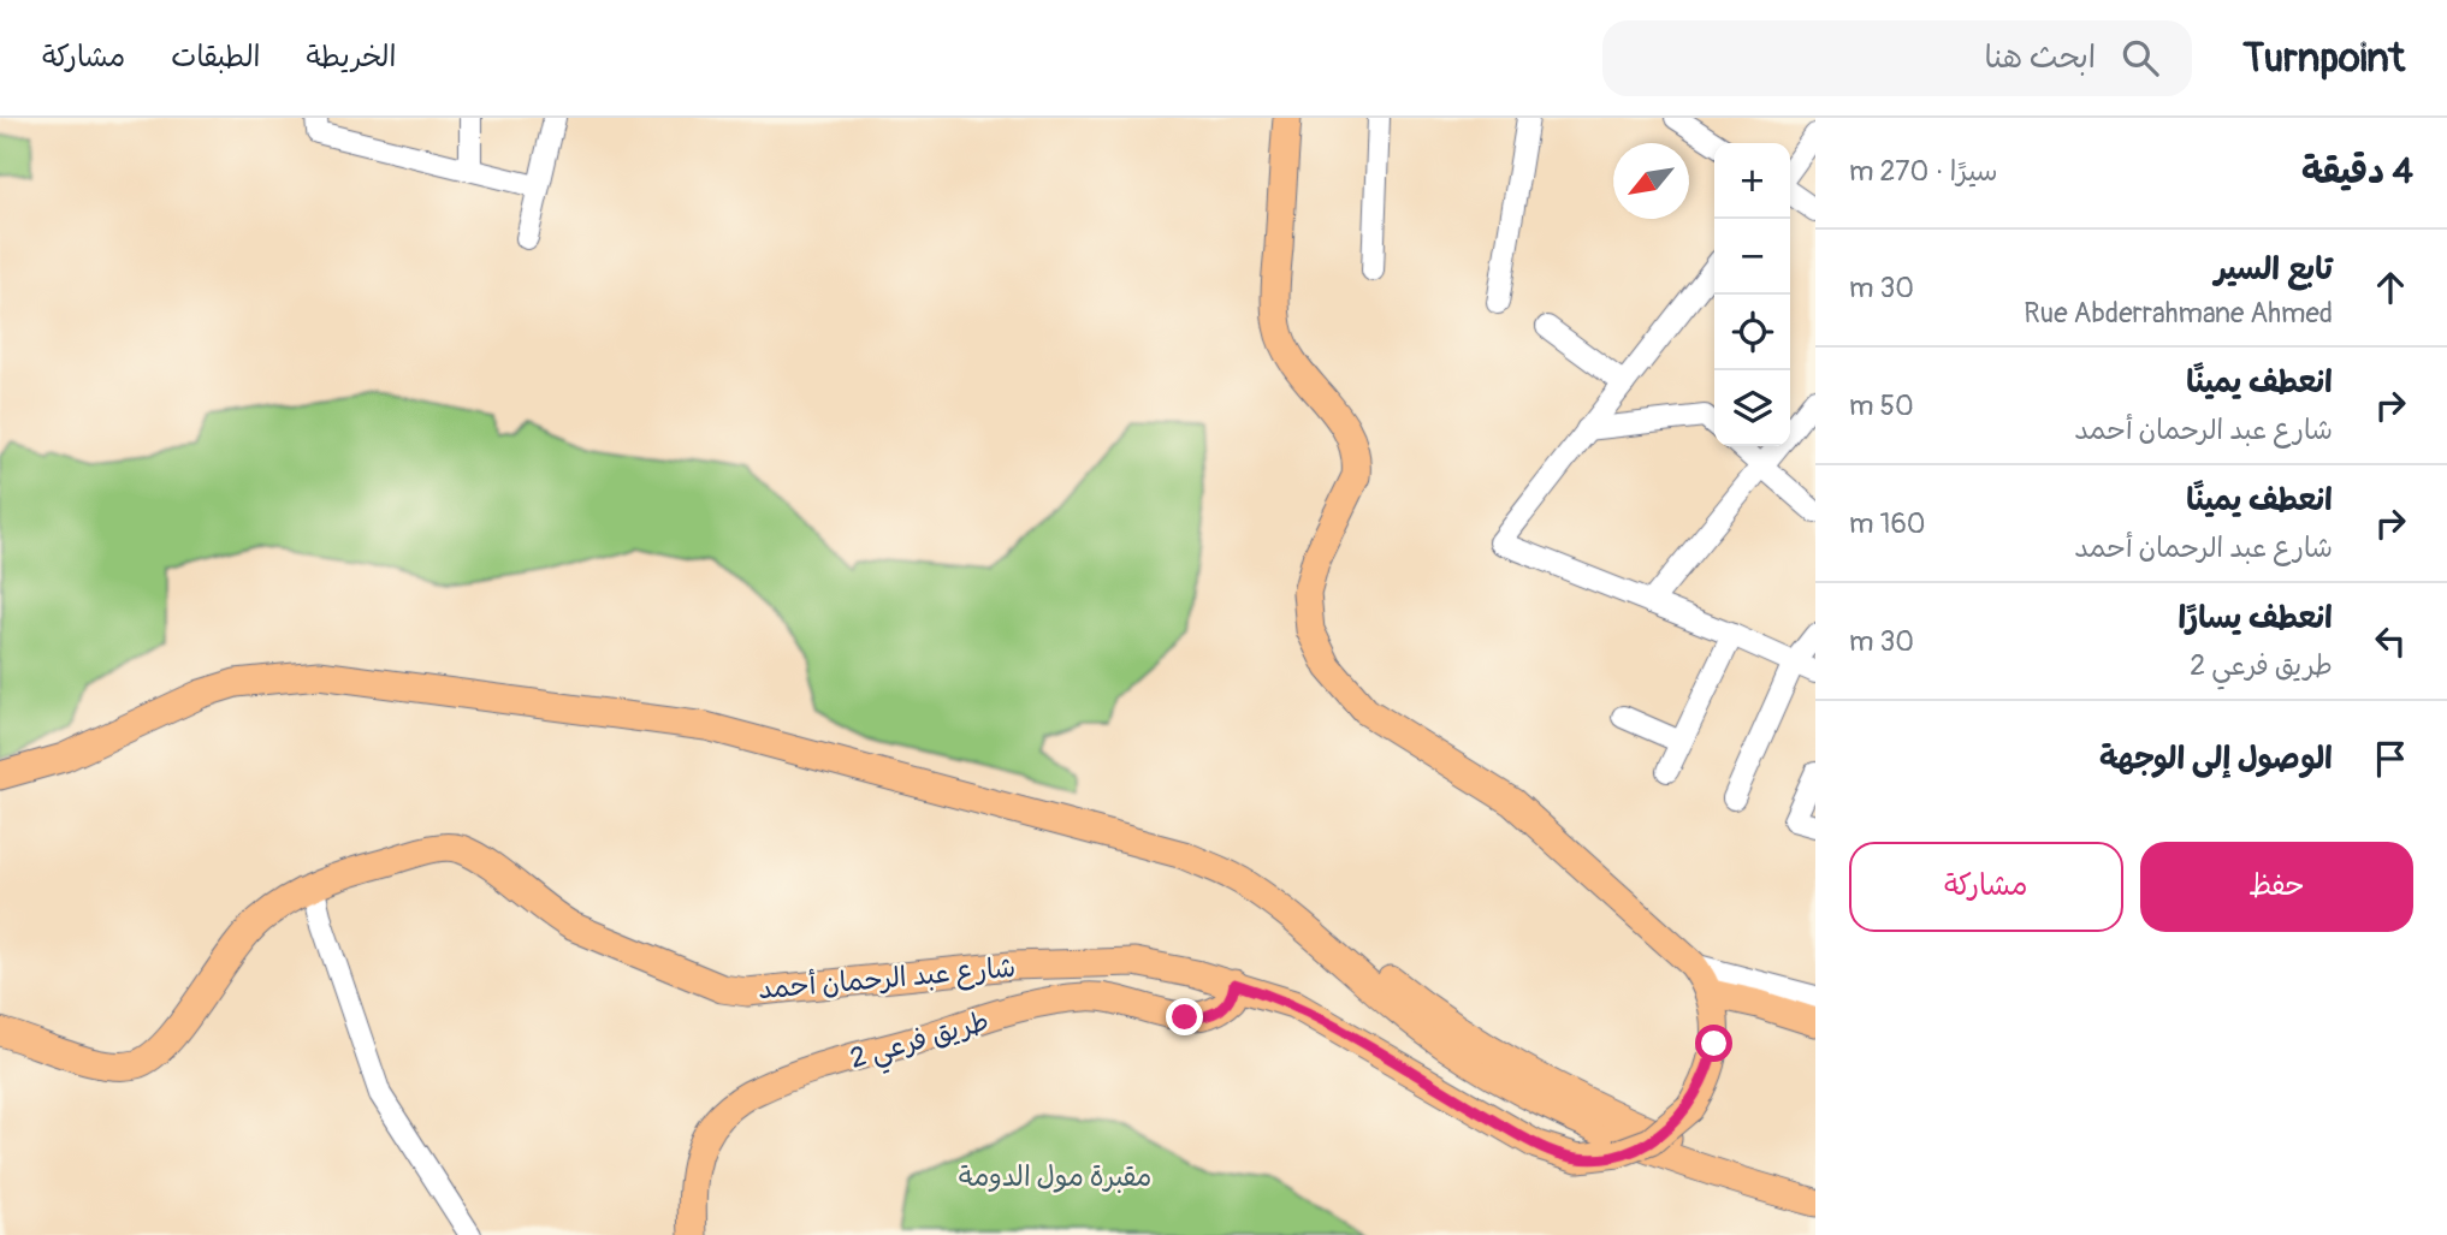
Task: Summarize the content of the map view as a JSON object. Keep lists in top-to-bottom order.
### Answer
{
  "streets": {
    "main road": ["شارع عبد الرحمان أحمد", "طريق فرعي 2"]
  },
  "crossings": [
    ["شارع عبد الرحمان أحمد", "طريق فرعي 2"]
  ],
  "parks": ["مقبرة مول الدومة"],
  "north": "bottom left",
  "page": {
    "header": "Turnpoint",
    "search": "ابحث هنا",
    "nav": ["الخريطة", "الطبقات", "مشاركة"],
    "heading": ["4 دقيقة", "سيرًا · 270 m"],
    "map_buttons": ["+", "−"],
    "list": [
      ["تابع السير", "Rue Abderrahmane Ahmed", "30 m"],
      ["انعطف يمينًا", "شارع عبد الرحمان أحمد", "50 m"],
      ["انعطف يمينًا", "شارع عبد الرحمان أحمد", "160 m"],
      ["انعطف يسارًا", "طريق فرعي 2", "30 m"],
      "الوصول إلى الوجهة"
    ],
    "buttons": ["حفظ", "مشاركة"]
  }
}
